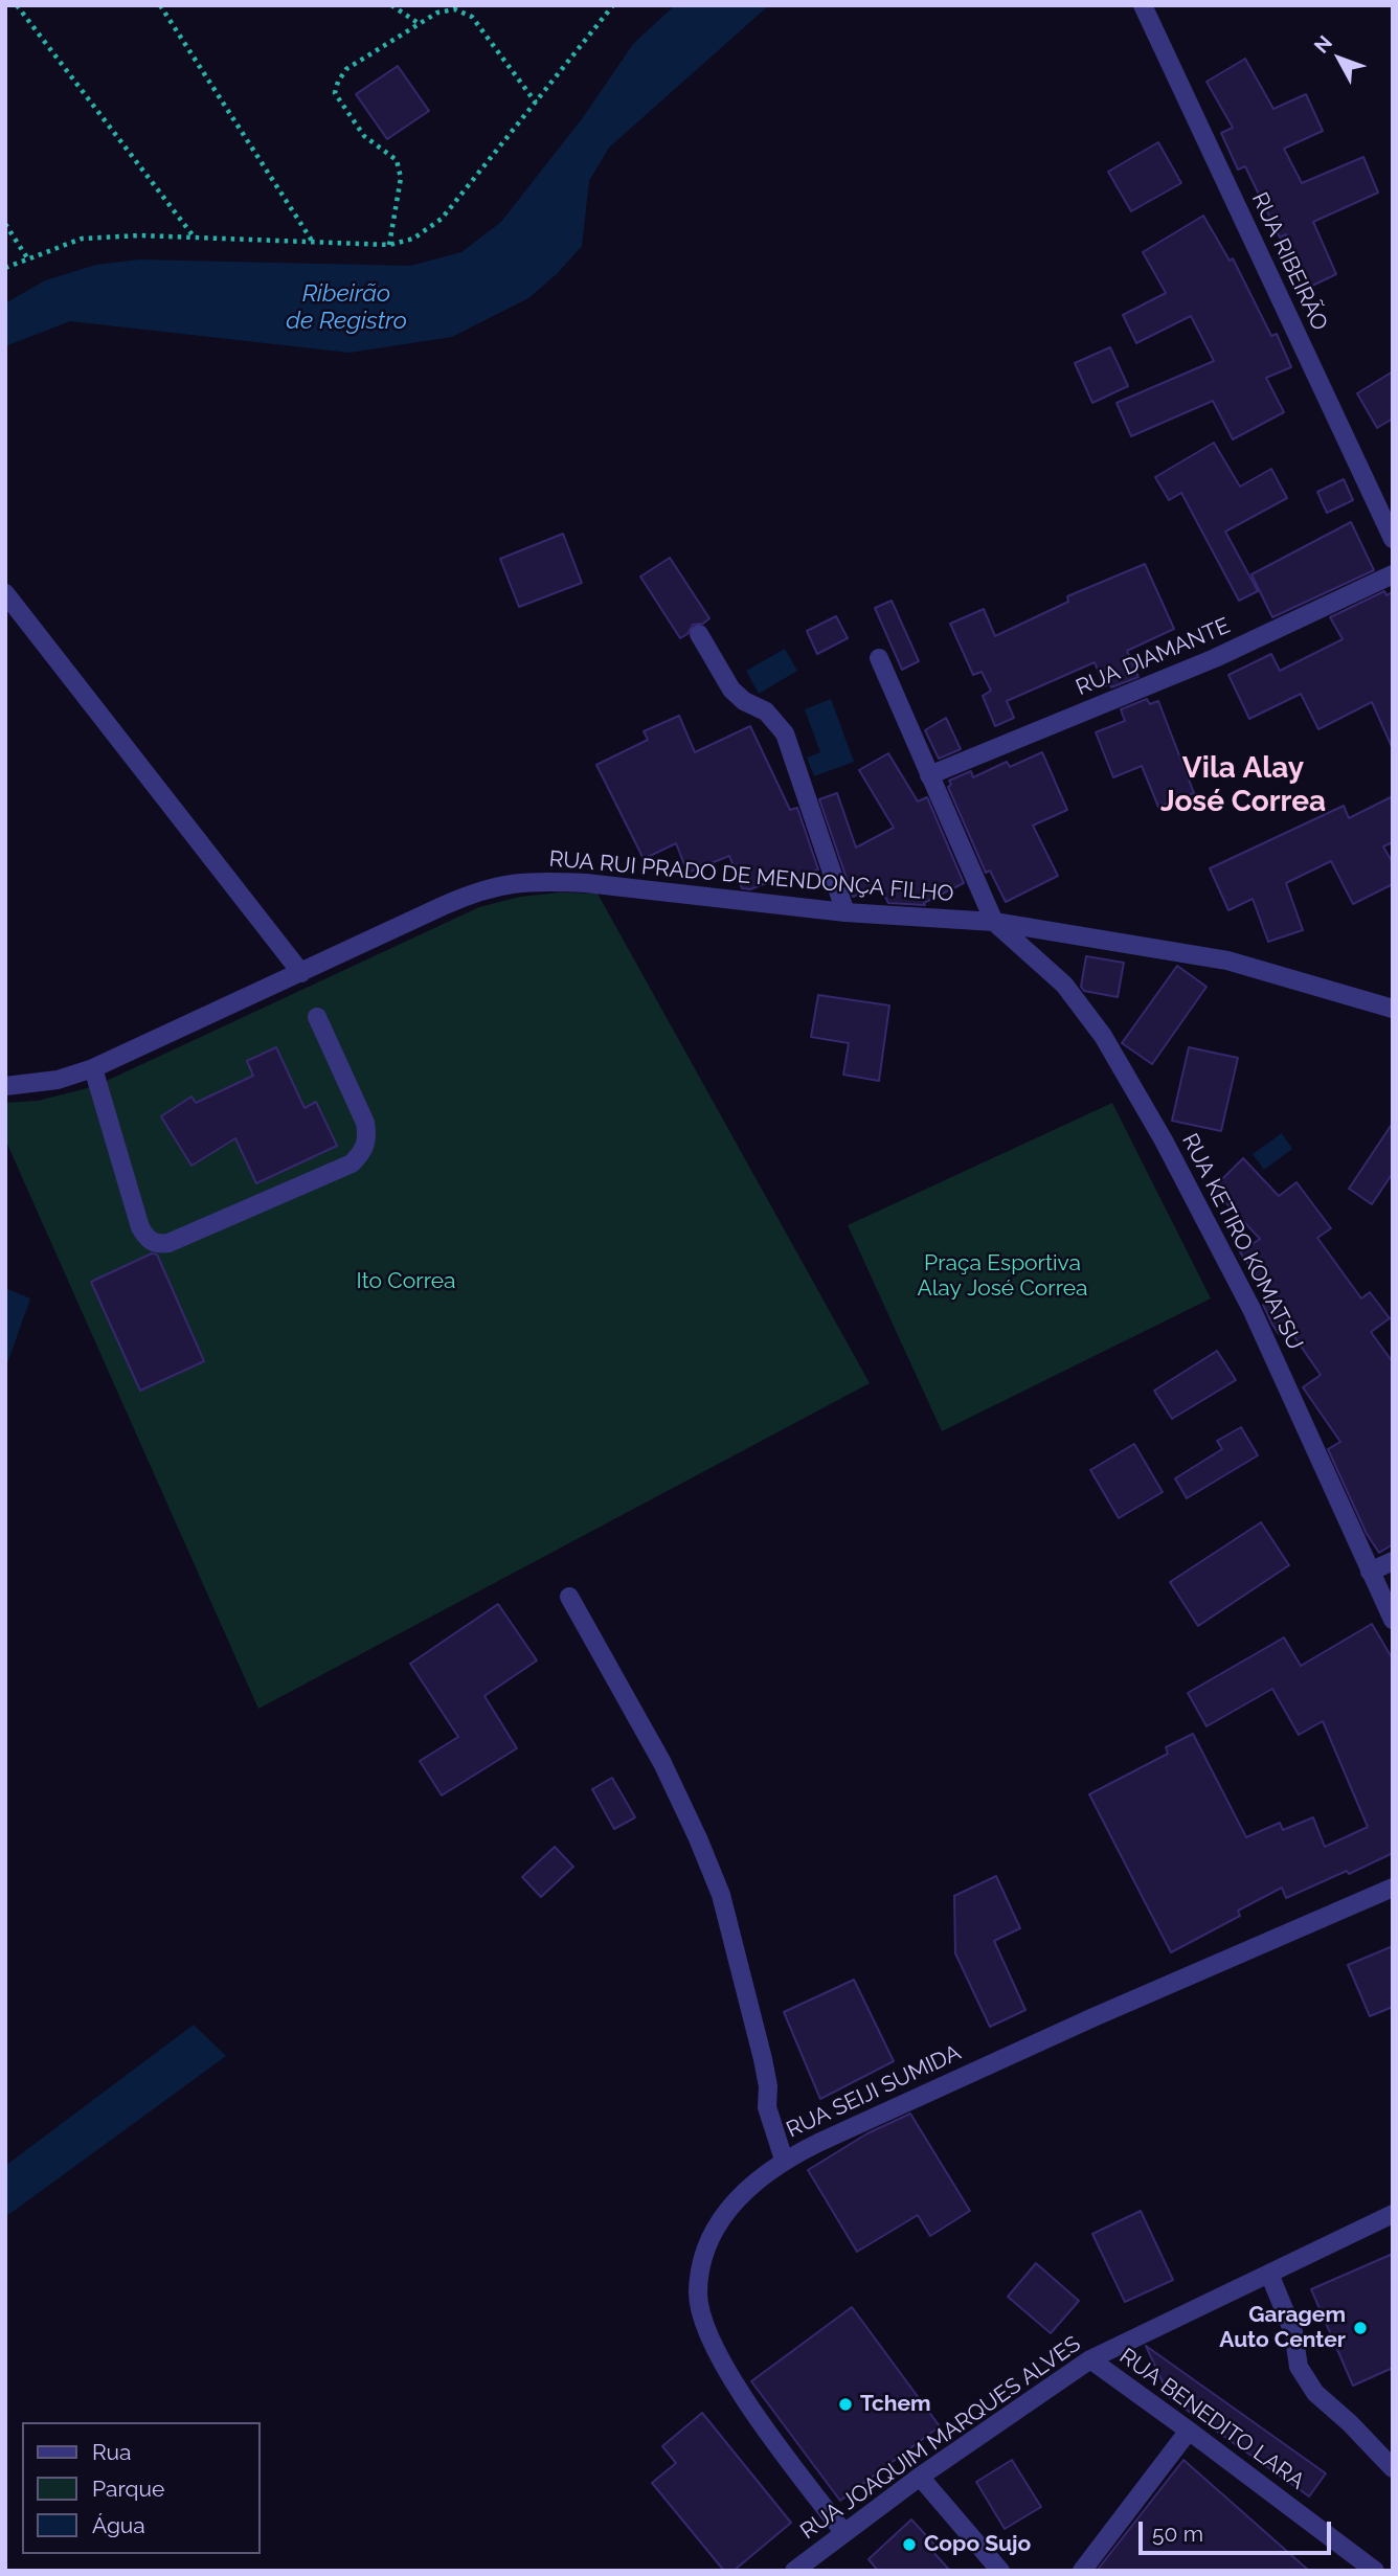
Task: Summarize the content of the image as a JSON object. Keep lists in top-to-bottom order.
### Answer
{
  "streets": {
    "street": [
      "RUA RIBEIRÃO",
      "RUA DIAMANTE",
      "RUA RUI PRADO DE MENDONÇA FILHO",
      "RUA KETIRO KOMATSU",
      "RUA SEIJI SUMIDA",
      "RUA BENEDITO LARA",
      "RUA JOAQUIM MARQUES ALVES"
    ]
  },
  "crossings": [
    ["RUA RUI PRADO DE MENDONÇA FILHO", "RUA KETIRO KOMATSU"],
    ["RUA SEIJI SUMIDA", "RUA JOAQUIM MARQUES ALVES"],
    ["RUA BENEDITO LARA", "RUA JOAQUIM MARQUES ALVES"]
  ],
  "districts": ["Vila Alay José Correa"],
  "water": ["Ribeirão de Registro"],
  "parks": ["Praça Esportiva Alay José Correa", "Ito Correa"],
  "places": ["Garagem Auto Center", "Tchem", "Copo Sujo"],
  "legend": ["Rua", "Parque", "Água"],
  "scale_bar": "50 m",
  "north": "top left"
}
